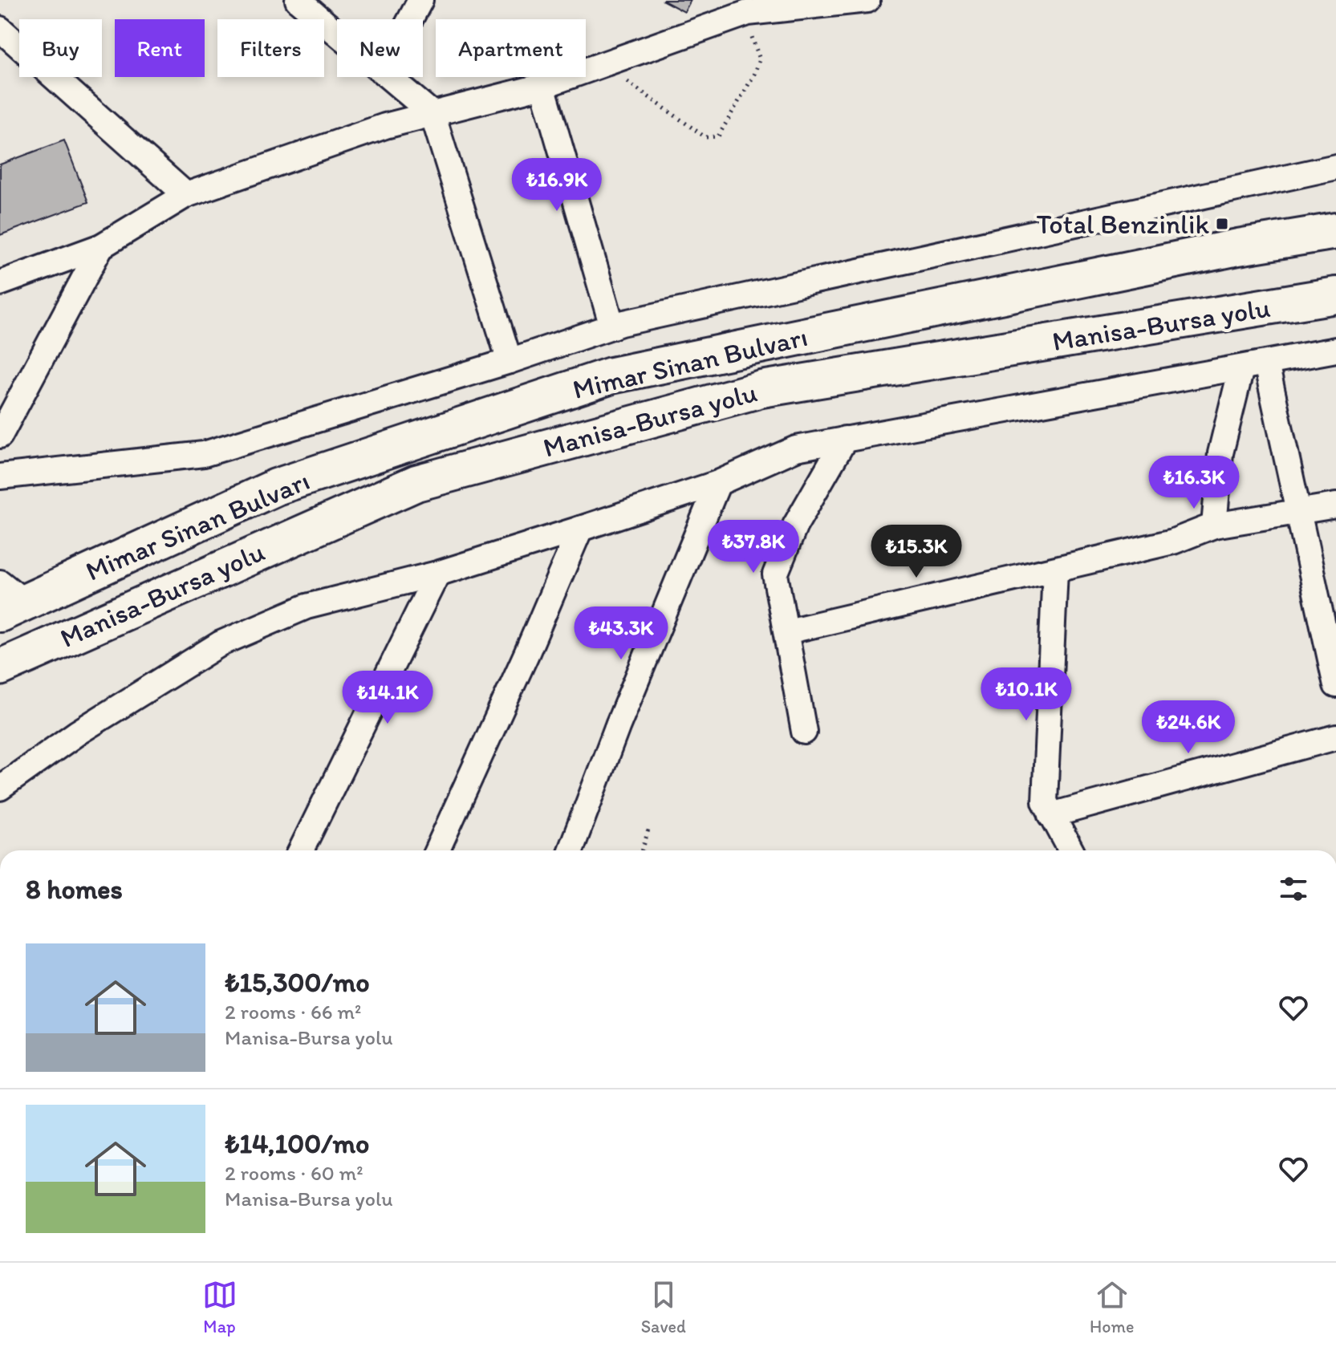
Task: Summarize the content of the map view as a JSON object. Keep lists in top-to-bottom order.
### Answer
{
  "streets": {
    "highway": ["Manisa-Bursa yolu", "Mimar Sinan Bulvarı"]
  },
  "places": {
    "transit": ["Total Benzinlik"]
  },
  "page": {
    "chip": [
      "Buy",
      "Rent",
      "Filters",
      "New",
      "Apartment"
    ],
    "price": [
      "₺16.9K",
      "₺16.3K",
      "₺37.8K",
      "₺15.3K",
      "₺43.3K",
      "₺10.1K",
      "₺14.1K",
      "₺24.6K"
    ],
    "heading": "8 homes",
    "list": [
      {
        "name": "₺15,300/mo",
        "note": "2 rooms · 66 m² · Manisa-Bursa yolu"
      },
      {
        "name": "₺14,100/mo",
        "note": "2 rooms · 60 m² · Manisa-Bursa yolu"
      }
    ],
    "tabs": ["Map", "Saved", "Home"]
  }
}
